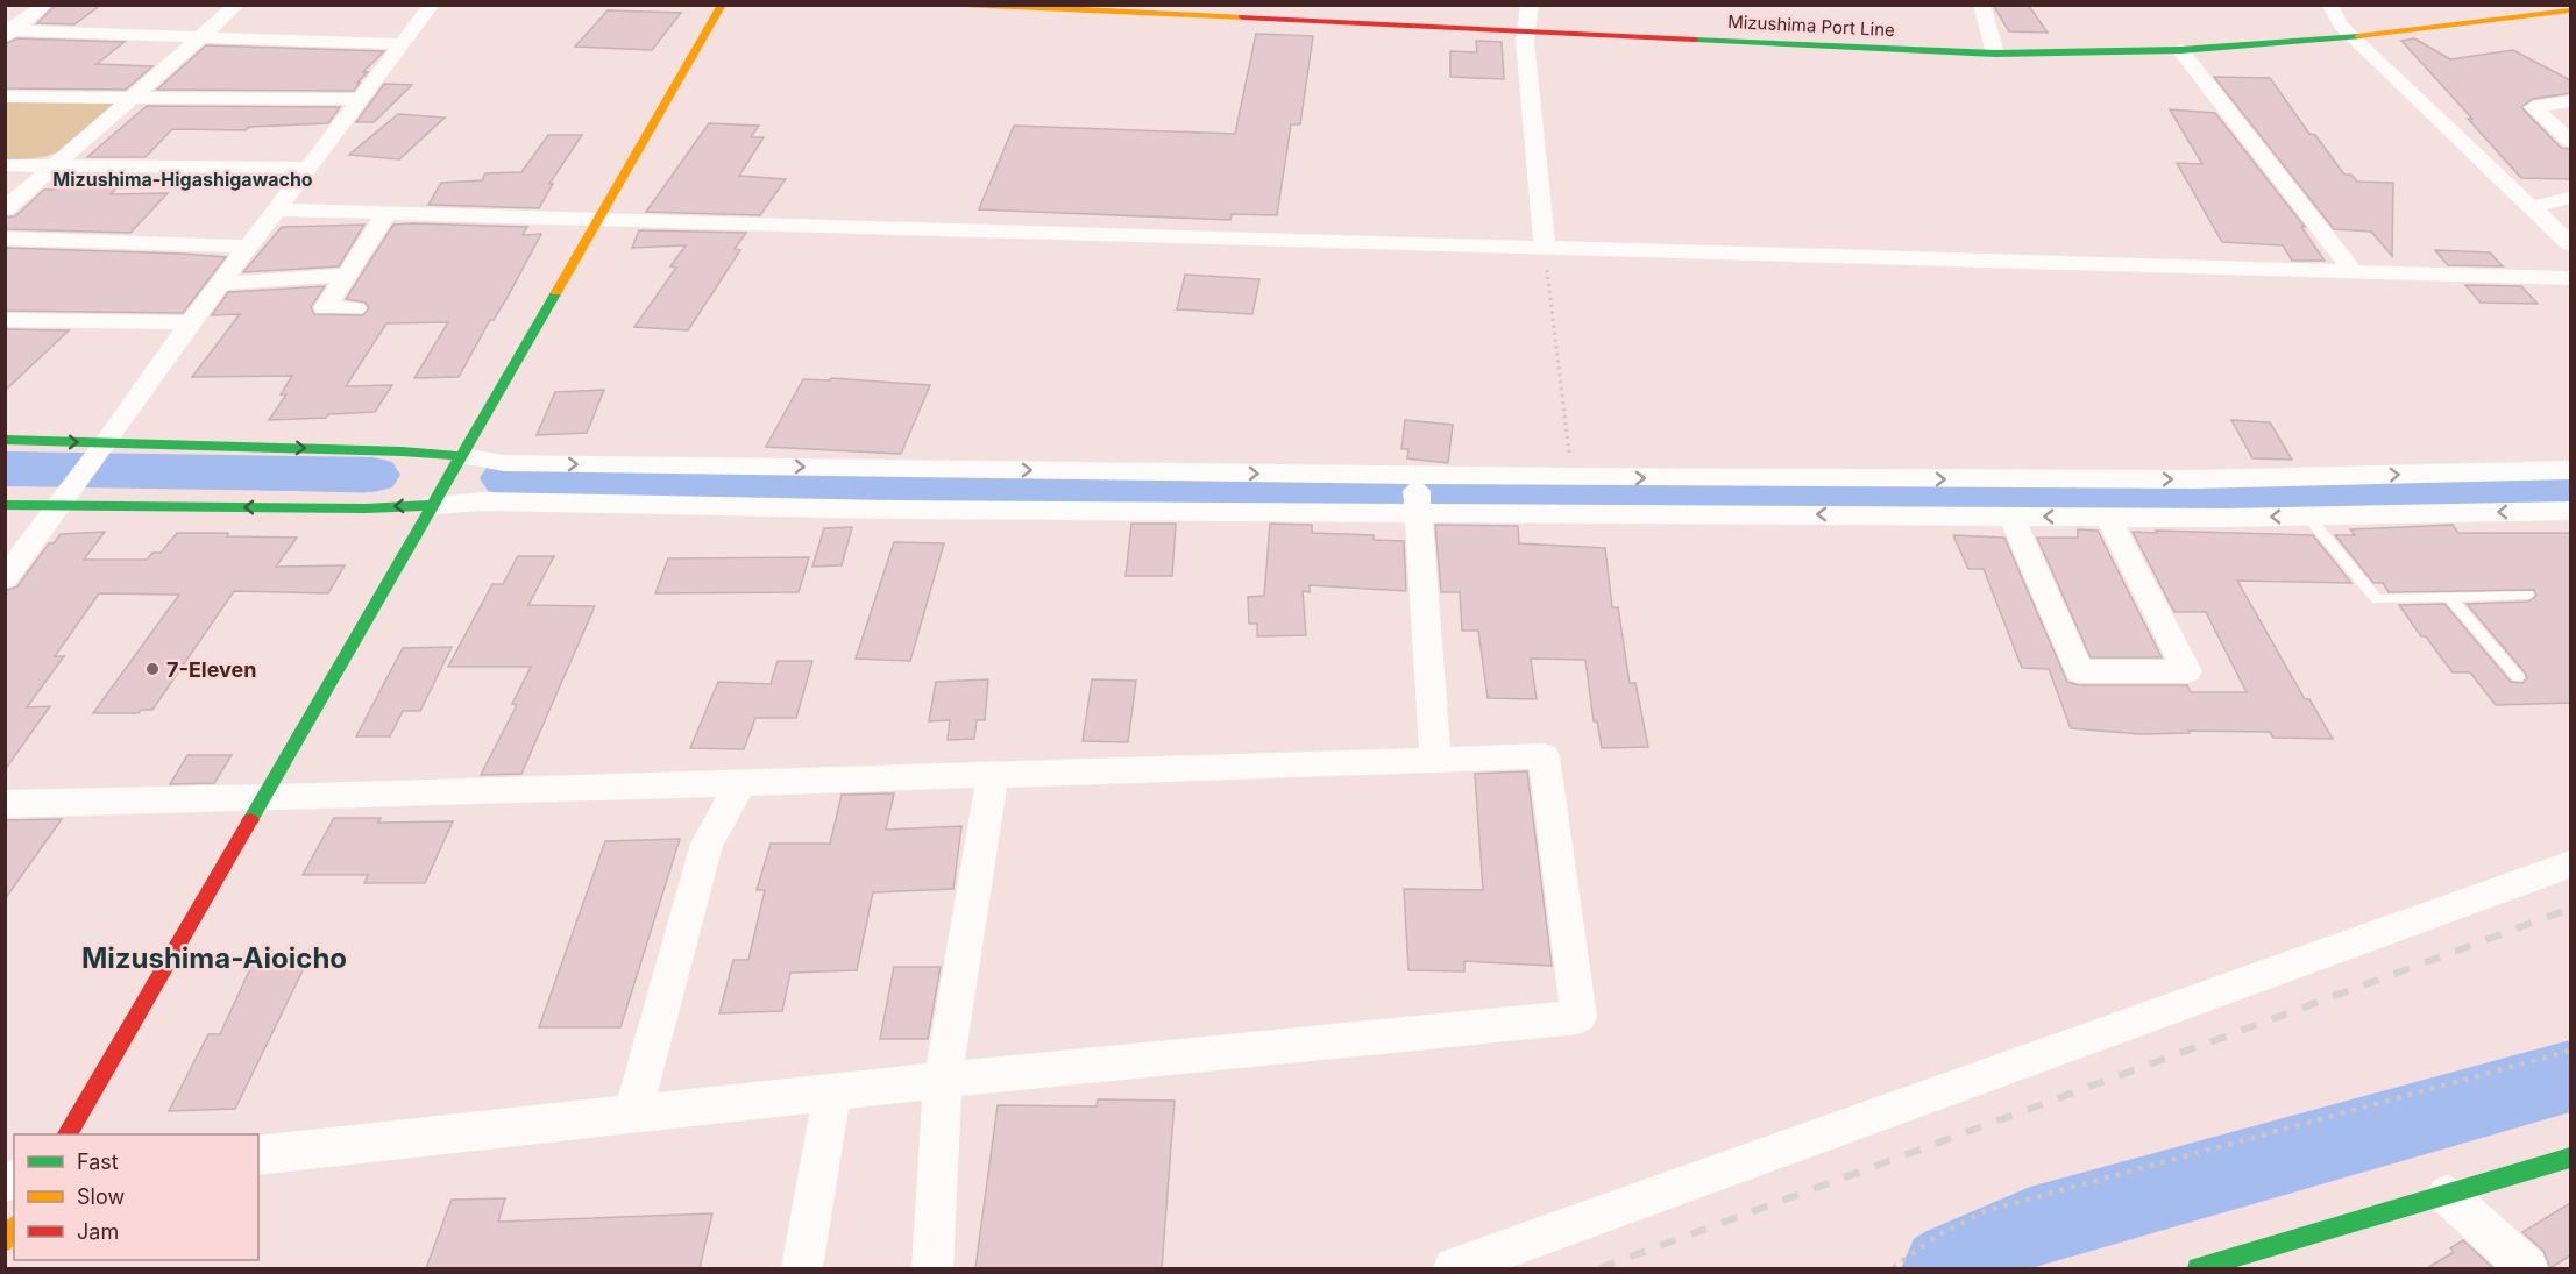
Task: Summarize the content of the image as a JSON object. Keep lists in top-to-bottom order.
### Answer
{
  "streets": {
    "street": ["Mizushima Port Line"]
  },
  "districts": ["Mizushima-Higashigawacho", "Mizushima-Aioicho"],
  "places": ["7-Eleven"],
  "legend": ["Fast", "Slow", "Jam"]
}
